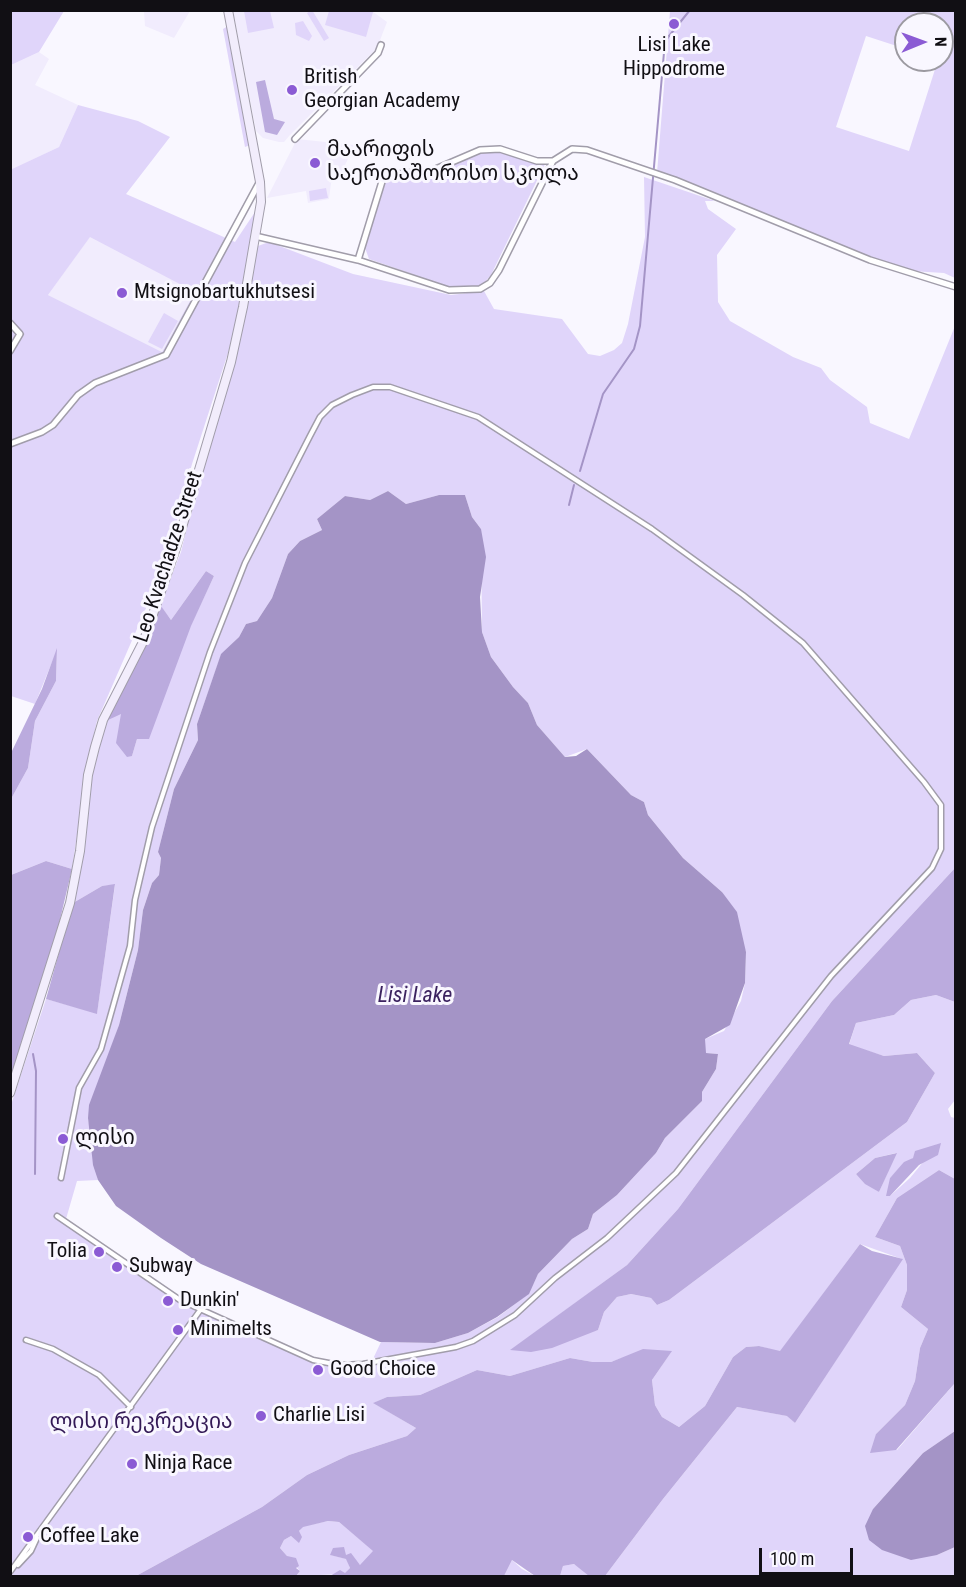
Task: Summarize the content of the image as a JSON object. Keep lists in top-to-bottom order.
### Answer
{
  "streets": {
    "main road": ["Leo Kvachadze Street"]
  },
  "water": ["Lisi Lake"],
  "parks": ["ლისი რეკრეაცია"],
  "places": [
    "Lisi Lake Hippodrome",
    "British Georgian Academy",
    "მაარიფის საერთაშორისო სკოლა",
    "Mtsignobartukhutsesi",
    "ლისი",
    "Tolia",
    "Subway",
    "Dunkin'",
    "Minimelts",
    "Good Choice",
    "Charlie Lisi",
    "Ninja Race",
    "Coffee Lake"
  ],
  "scale_bar": "100 m",
  "north": "right"
}
